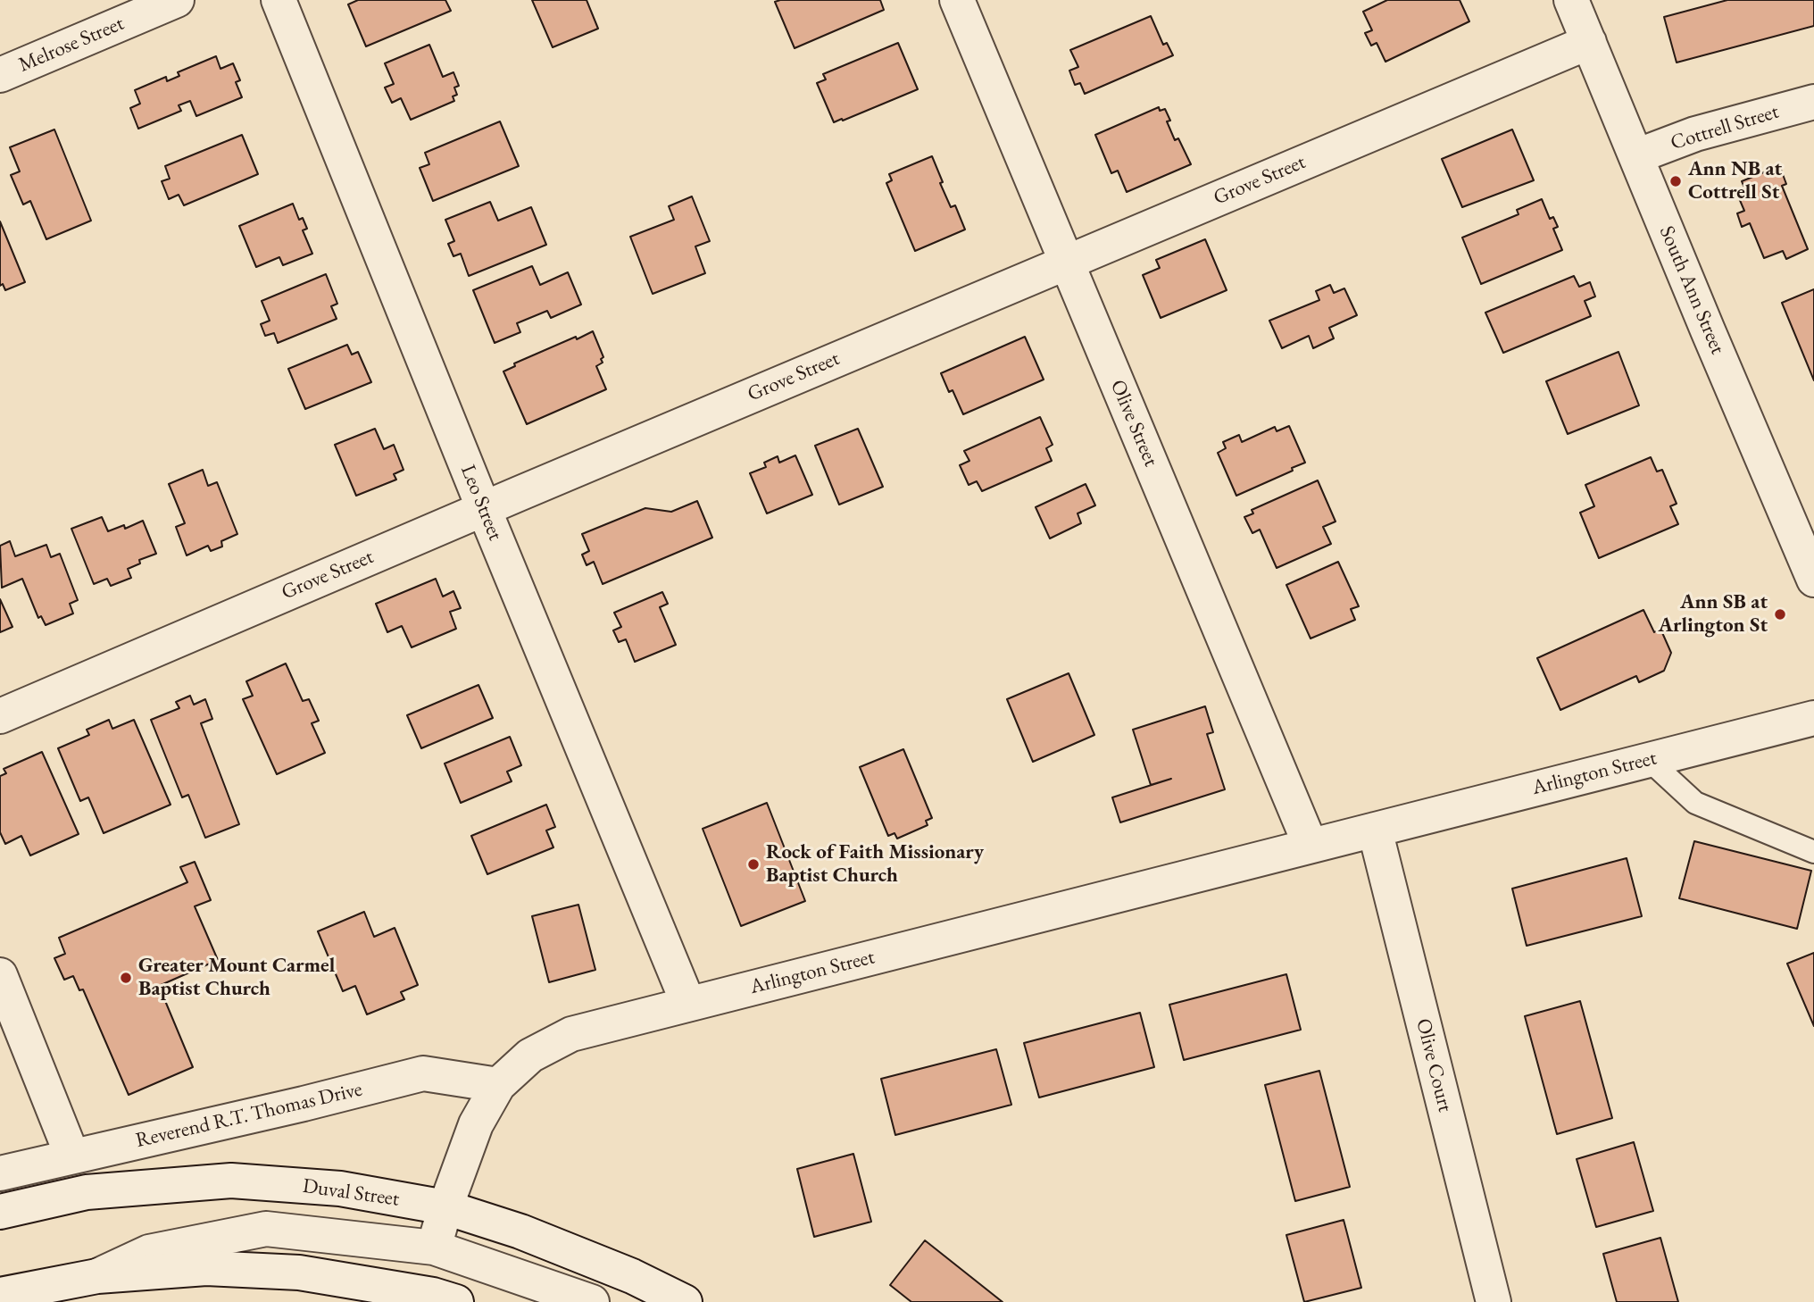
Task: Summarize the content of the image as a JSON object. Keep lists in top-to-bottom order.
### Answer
{
  "streets": {
    "street": [
      "Melrose Street",
      "Cottrell Street",
      "Grove Street",
      "South Ann Street",
      "Olive Street",
      "Leo Street",
      "Arlington Street",
      "Olive Court",
      "Reverend R.T. Thomas Drive",
      "Duval Street"
    ]
  },
  "crossings": [
    ["Cottrell Street", "South Ann Street"],
    ["Grove Street", "South Ann Street"],
    ["Grove Street", "Olive Street"],
    ["Grove Street", "Leo Street"],
    ["Olive Street", "Arlington Street"],
    ["Leo Street", "Arlington Street"],
    ["Arlington Street", "Olive Court"],
    ["Arlington Street", "Reverend R.T. Thomas Drive"],
    ["Arlington Street", "Duval Street"]
  ],
  "places": [
    "Ann NB at Cottrell St",
    "Ann SB at Arlington St",
    "Rock of Faith Missionary Baptist Church",
    "Greater Mount Carmel Baptist Church"
  ]
}
